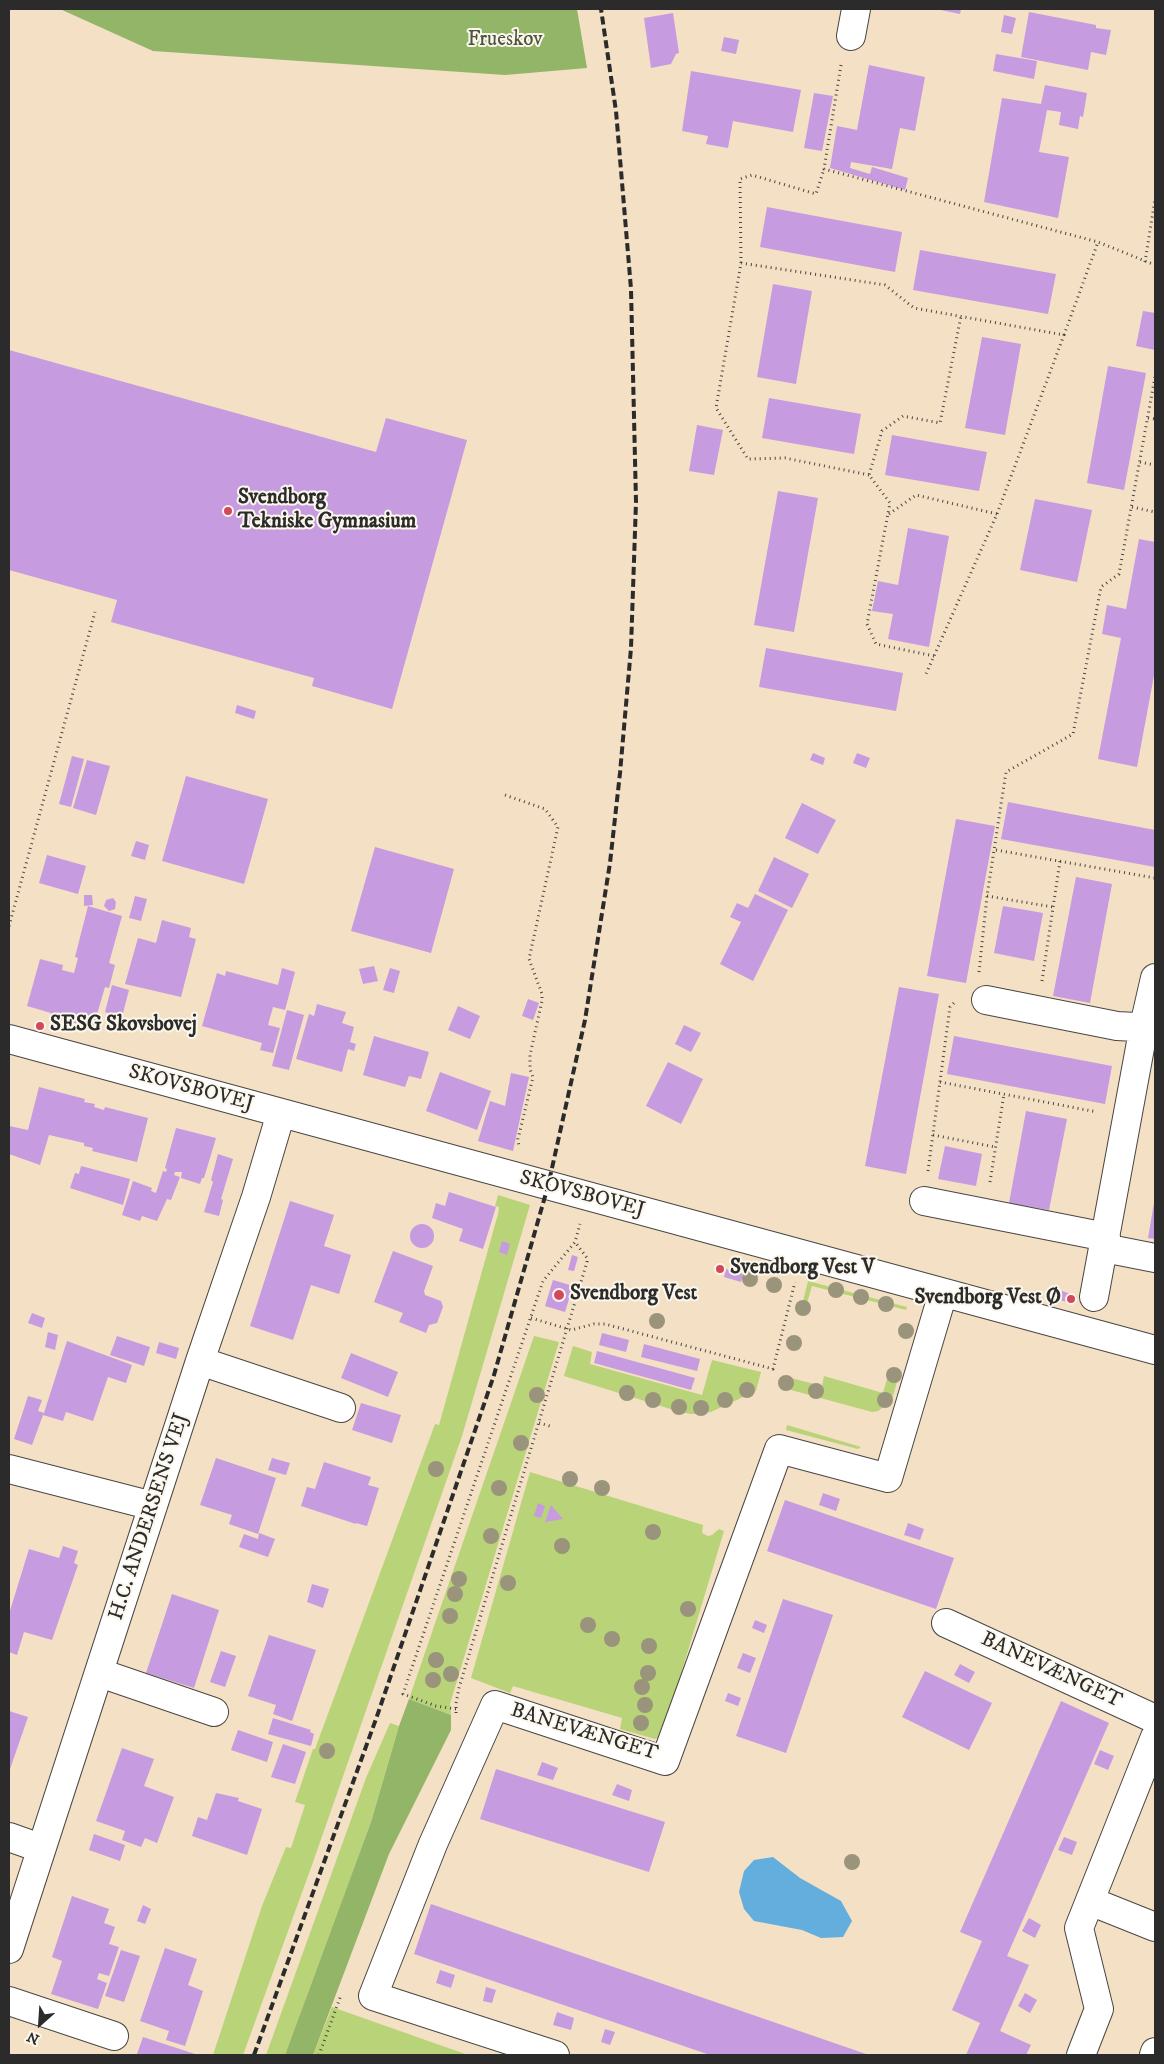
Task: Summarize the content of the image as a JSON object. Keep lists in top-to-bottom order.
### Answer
{
  "streets": {
    "street": ["SKOVSBOVEJ", "H.C. ANDERSENS VEJ", "BANEVÆNGET"]
  },
  "crossings": [
    ["SKOVSBOVEJ", "H.C. ANDERSENS VEJ"],
    ["SKOVSBOVEJ", "BANEVÆNGET"]
  ],
  "parks": ["Frueskov"],
  "places": [
    "Svendborg Tekniske Gymnasium",
    "SESG Skovsbovej",
    "Svendborg Vest V",
    "Svendborg Vest",
    "Svendborg Vest Ø"
  ],
  "north": "bottom left"
}
